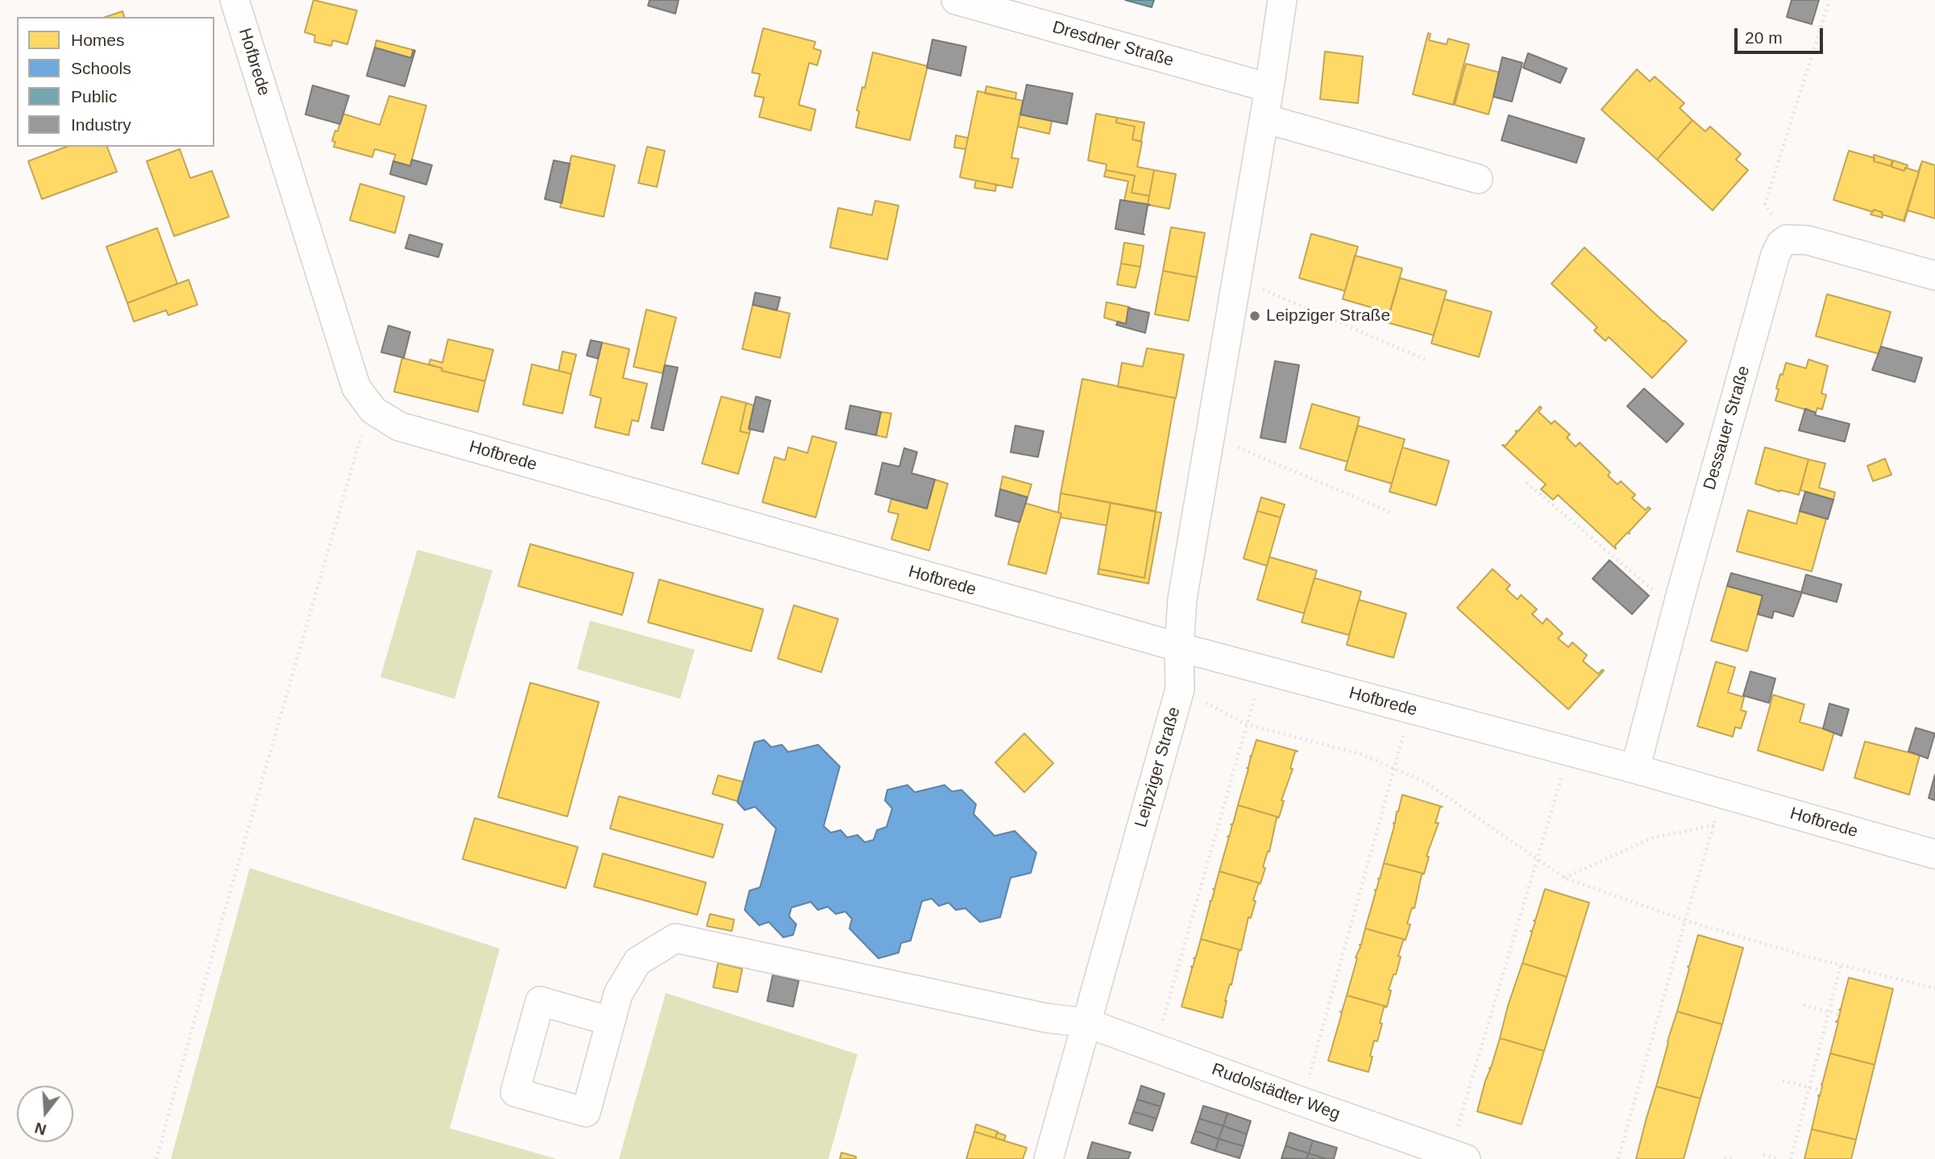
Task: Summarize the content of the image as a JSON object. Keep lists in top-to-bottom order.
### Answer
{
  "streets": {
    "street": [
      "Dresdner Straße",
      "Hofbrede",
      "Dessauer Straße",
      "Leipziger Straße",
      "Rudolstädter Weg"
    ]
  },
  "crossings": [
    ["Dresdner Straße", "Leipziger Straße"],
    ["Hofbrede", "Dessauer Straße"],
    ["Hofbrede", "Leipziger Straße"],
    ["Leipziger Straße", "Rudolstädter Weg"]
  ],
  "places": ["Leipziger Straße"],
  "legend": [
    "Homes",
    "Schools",
    "Public",
    "Industry"
  ],
  "scale_bar": "20 m",
  "north": "bottom"
}
